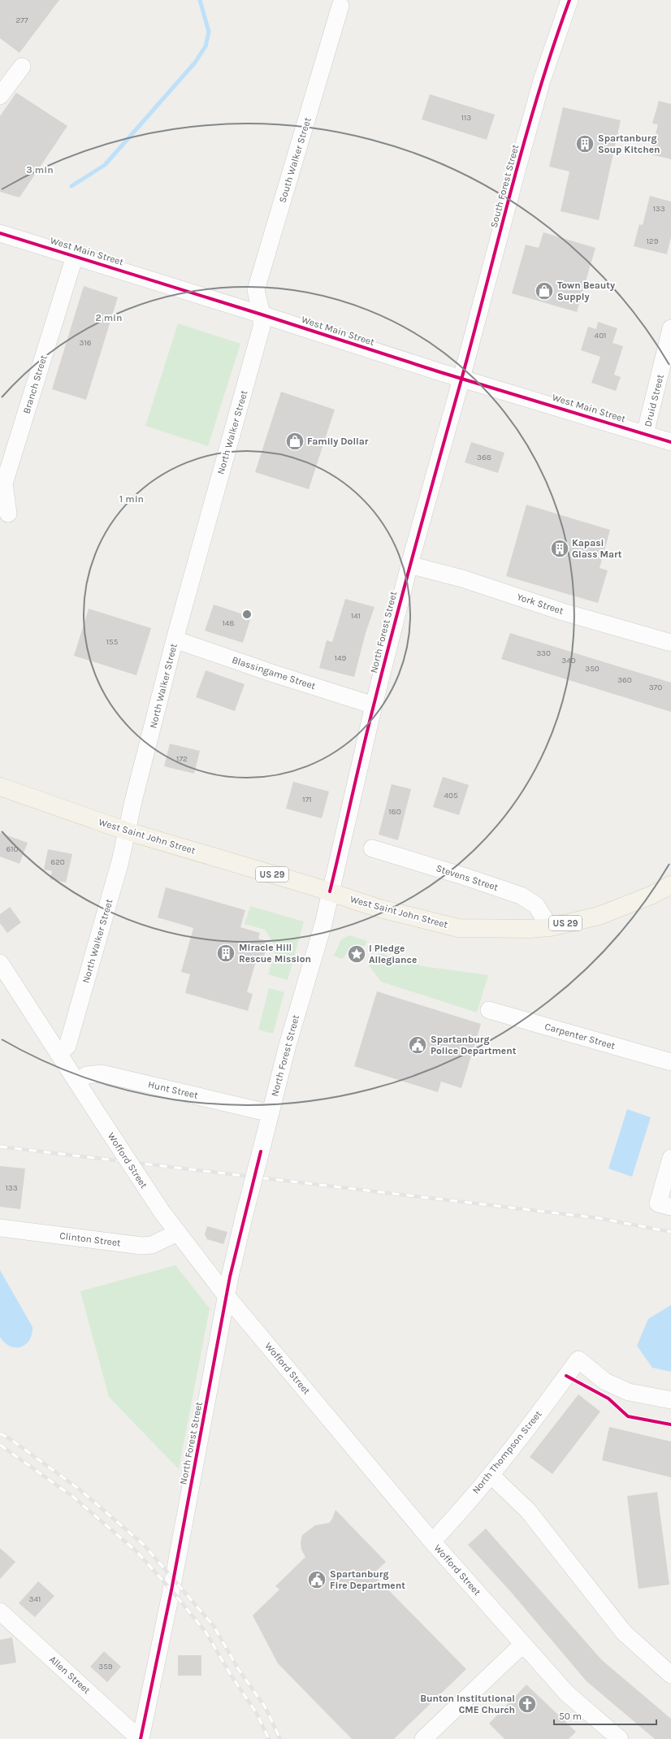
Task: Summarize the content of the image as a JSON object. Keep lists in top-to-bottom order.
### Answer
{
  "streets": {
    "main road": ["West Saint John Street", "US 29"],
    "street": [
      "South Walker Street",
      "South Forest Street",
      "West Main Street",
      "Branch Street",
      "Druid Street",
      "North Walker Street",
      "York Street",
      "North Forest Street",
      "Blassingame Street",
      "Stevens Street",
      "Carpenter Street",
      "Hunt Street",
      "Wofford Street",
      "Clinton Street",
      "North Thompson Street",
      "Allen Street"
    ]
  },
  "crossings": [
    ["South Walker Street", "West Main Street"],
    ["South Walker Street", "North Walker Street"],
    ["South Forest Street", "West Main Street"],
    ["South Forest Street", "North Forest Street"],
    ["West Main Street", "Branch Street"],
    ["West Main Street", "Druid Street"],
    ["West Main Street", "North Walker Street"],
    ["West Main Street", "North Forest Street"],
    ["North Walker Street", "Blassingame Street"],
    ["North Walker Street", "West Saint John Street"],
    ["North Walker Street", "Wofford Street"],
    ["York Street", "North Forest Street"],
    ["North Forest Street", "Blassingame Street"],
    ["North Forest Street", "West Saint John Street"],
    ["North Forest Street", "Hunt Street"],
    ["North Forest Street", "Wofford Street"],
    ["North Forest Street", "Allen Street"],
    ["West Saint John Street", "Stevens Street"],
    ["Hunt Street", "Wofford Street"],
    ["Wofford Street", "Clinton Street"],
    ["Wofford Street", "North Thompson Street"]
  ],
  "places": {
    "building": ["Spartanburg Soup Kitchen", "Kapasi Glass Mart", "Miracle Hill Rescue Mission"],
    "shop": ["Town Beauty Supply", "Family Dollar"],
    "place": ["I Pledge Allegiance"],
    "public building": ["Spartanburg Police Department", "Spartanburg Fire Department"],
    "church": ["Bunton Institutional CME Church"]
  },
  "house_numbers": [
    "277",
    "113",
    "133",
    "129",
    "401",
    "316",
    "368",
    "141",
    "148",
    "155",
    "330",
    "149",
    "340",
    "350",
    "360",
    "370",
    "172",
    "405",
    "171",
    "180",
    "610",
    "620",
    "133",
    "341",
    "359"
  ],
  "scale_bar": "50 m",
  "rings": ["3 min", "2 min", "1 min"]
}
